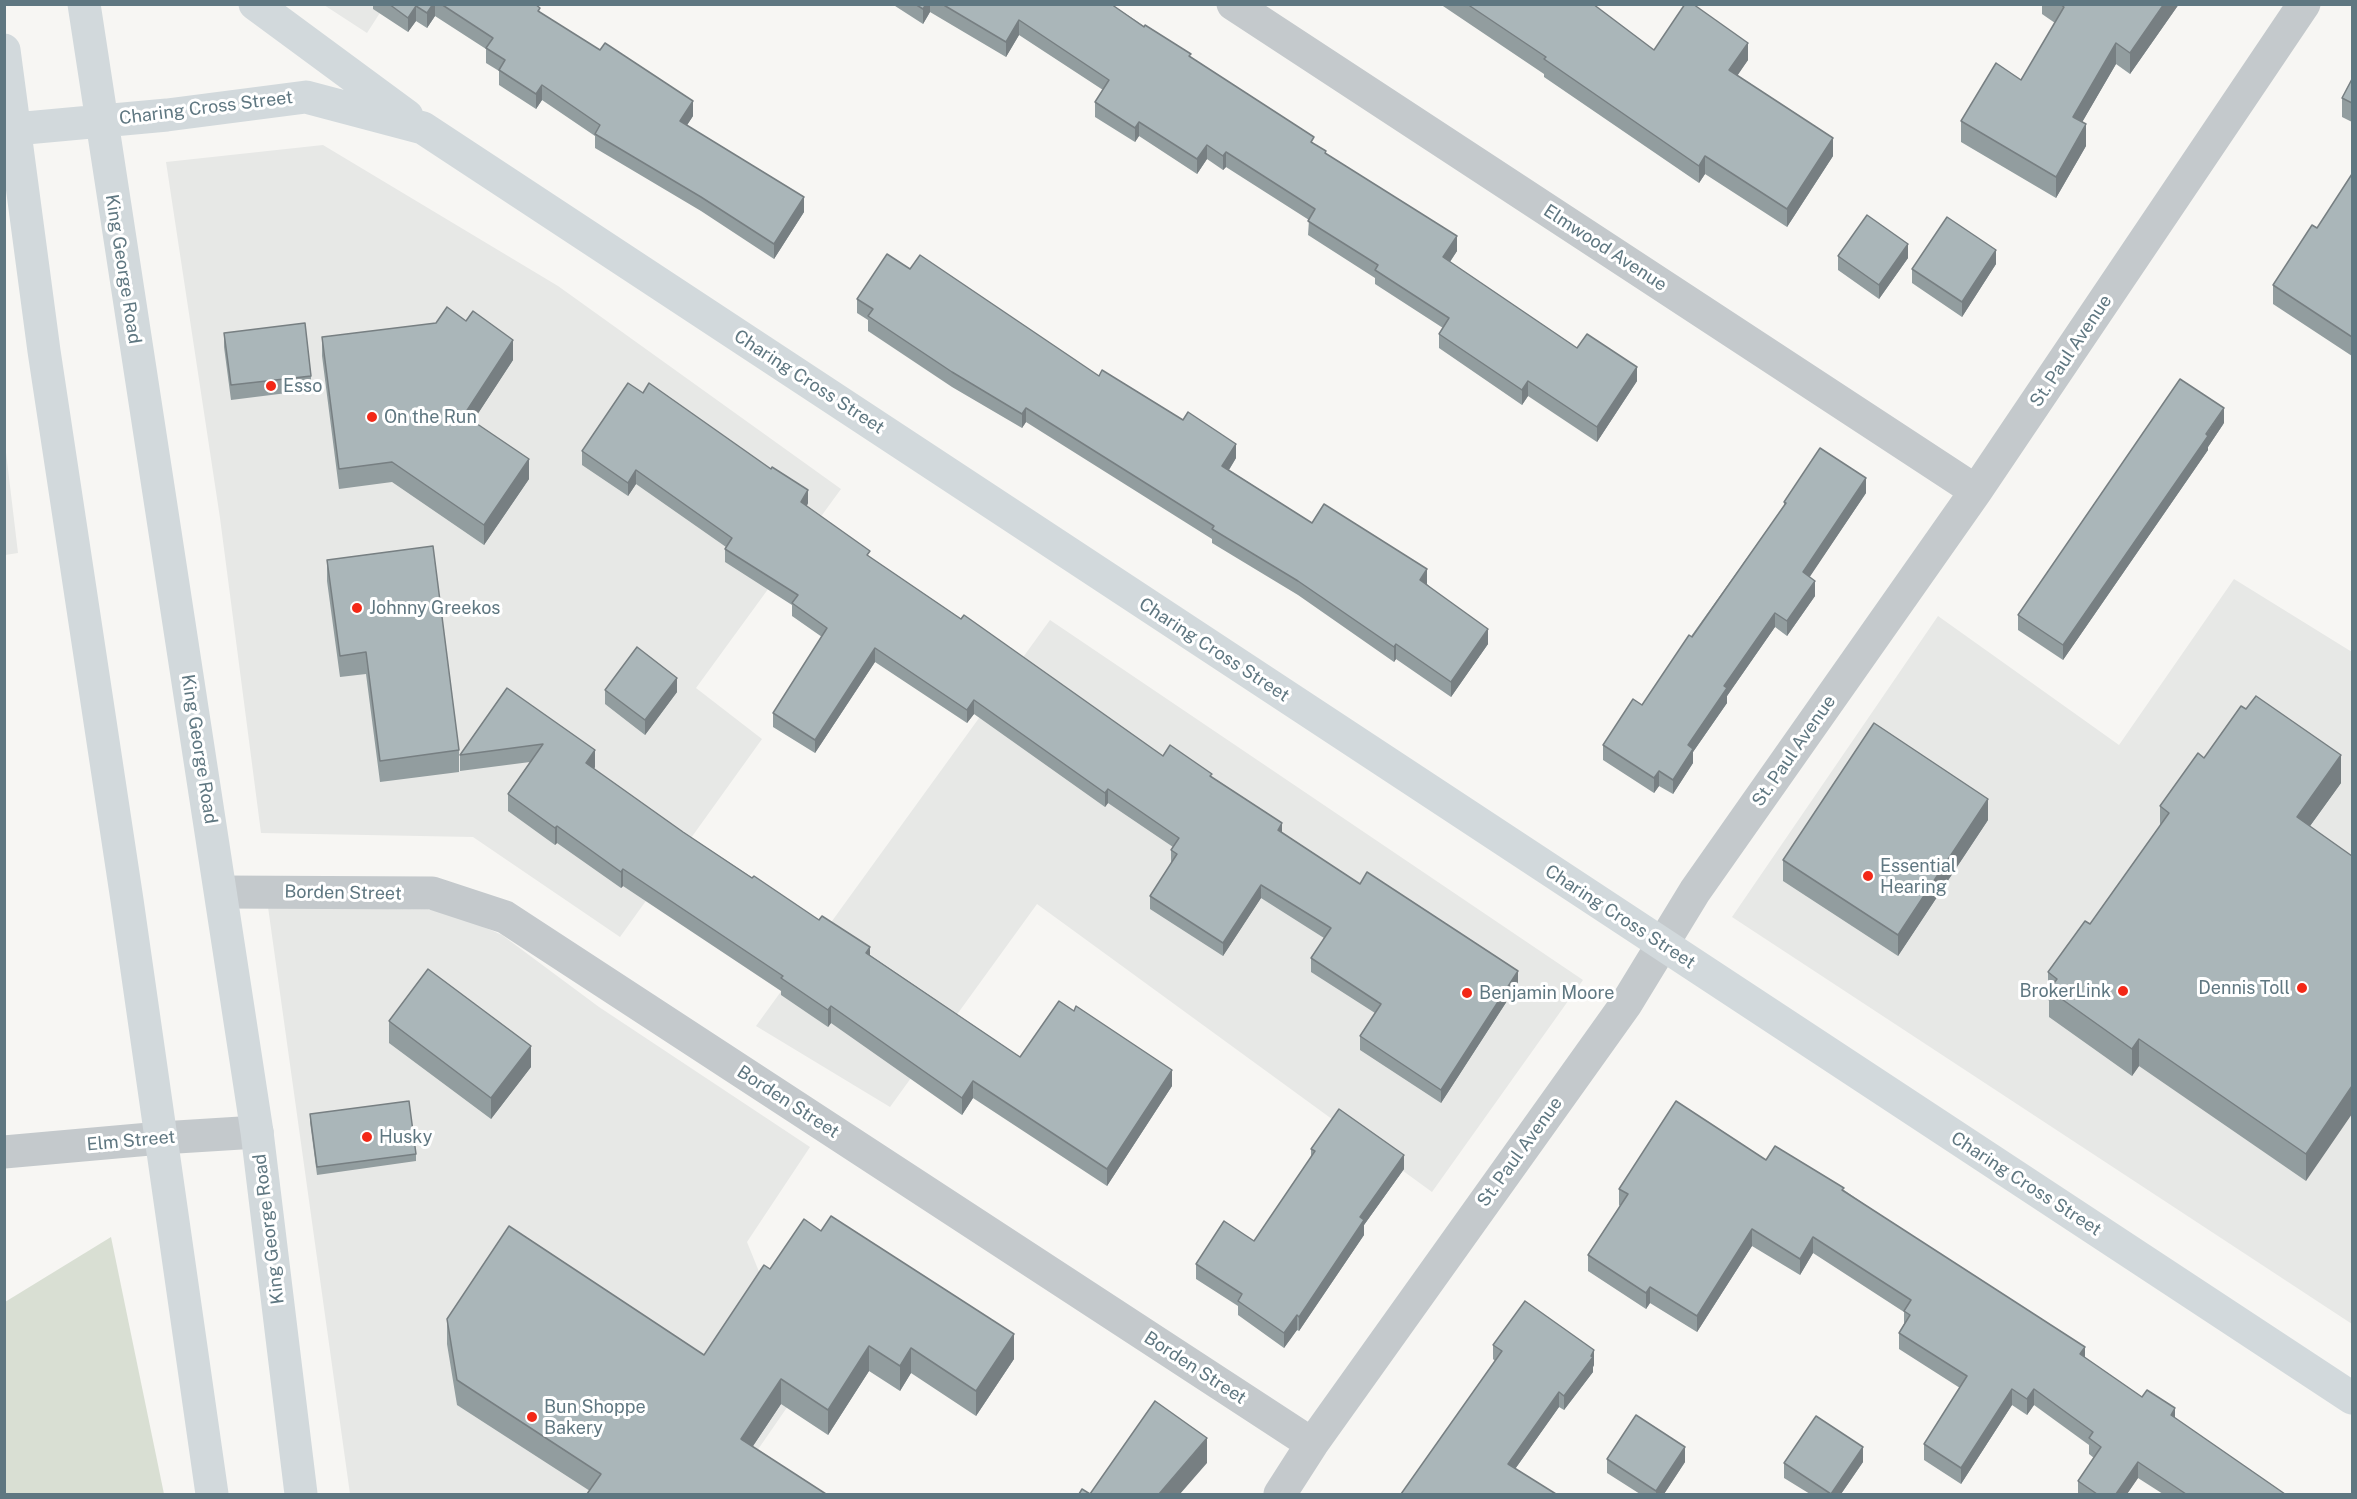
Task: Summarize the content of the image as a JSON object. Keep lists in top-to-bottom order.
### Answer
{
  "streets": {
    "main road": ["Charing Cross Street", "King George Road"],
    "street": [
      "Elmwood Avenue",
      "St. Paul Avenue",
      "Borden Street",
      "Elm Street"
    ]
  },
  "crossings": [
    ["Charing Cross Street", "King George Road"],
    ["Charing Cross Street", "St. Paul Avenue"],
    ["Elmwood Avenue", "St. Paul Avenue"],
    ["King George Road", "Borden Street"],
    ["King George Road", "Elm Street"],
    ["St. Paul Avenue", "Borden Street"]
  ],
  "places": [
    "Esso",
    "On the Run",
    "Johnny Greekos",
    "Essential Hearing",
    "Dennis Toll",
    "BrokerLink",
    "Benjamin Moore",
    "Husky",
    "Bun Shoppe Bakery"
  ]
}
